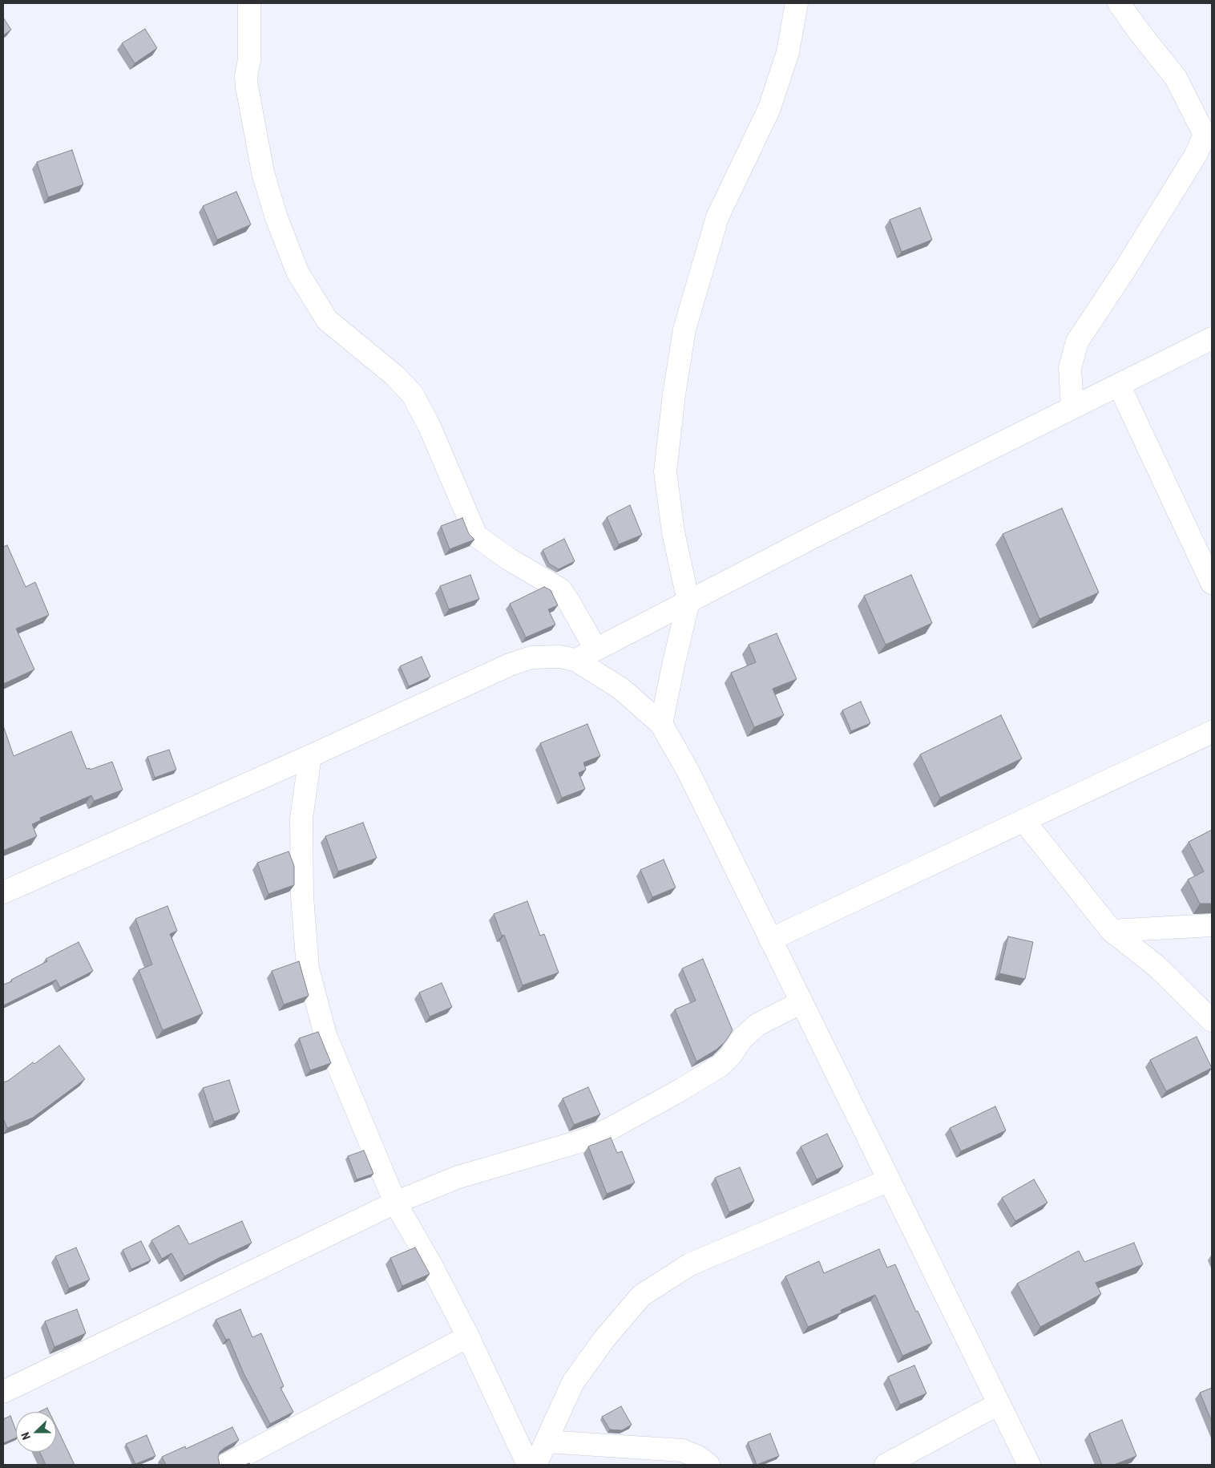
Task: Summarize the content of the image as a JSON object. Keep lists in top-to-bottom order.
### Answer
{
  "north": "left"
}
